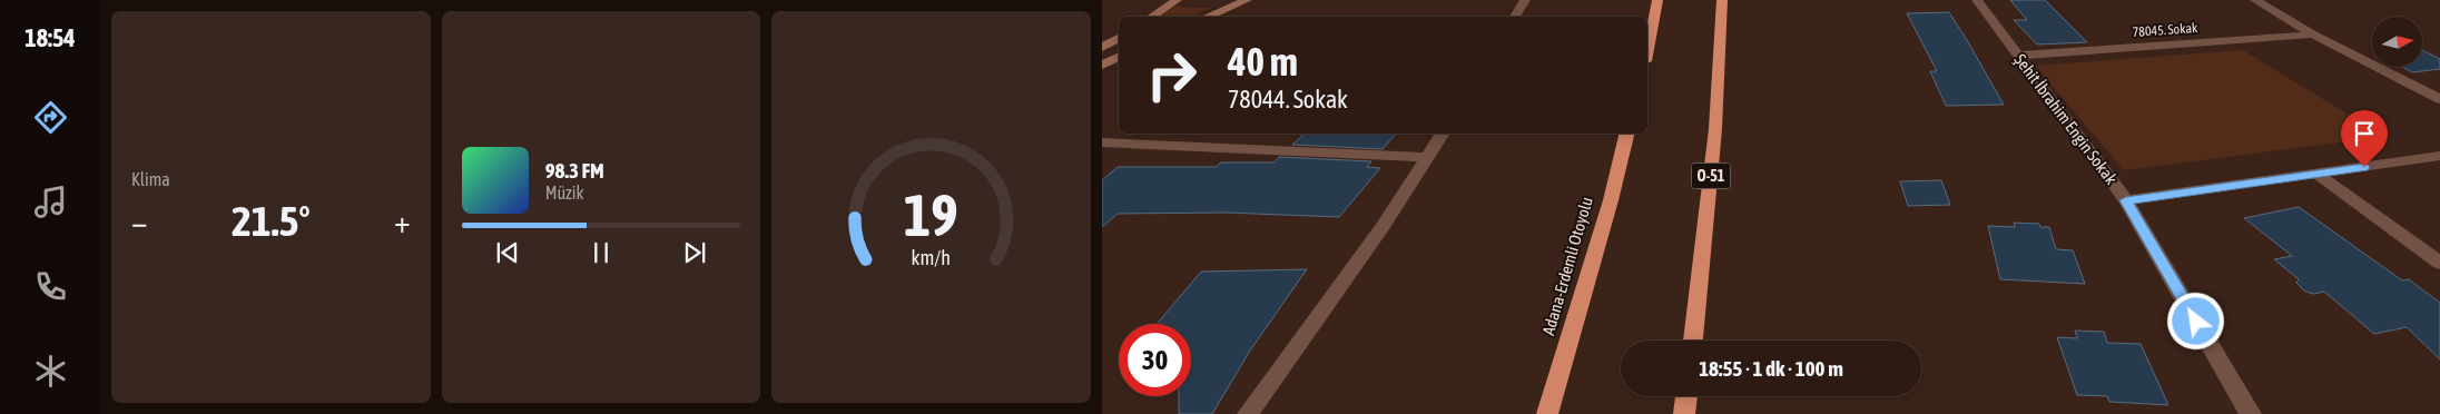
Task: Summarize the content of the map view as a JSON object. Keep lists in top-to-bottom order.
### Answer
{
  "streets": {
    "highway": ["O-51", "Adana-Erdemli Otoyolu"],
    "street": ["78045. Sokak", "Şehit İbrahim Engin Sokak"]
  },
  "crossings": [
    ["78045. Sokak", "Şehit İbrahim Engin Sokak"]
  ],
  "north": "right",
  "page": {
    "tabs": "18:54",
    "tile": "Klima",
    "turn": ["40 m", "78044. Sokak"],
    "song": ["98.3 FM", "Müzik"],
    "heat": ["−", "21.5°", "+"],
    "limit": "30",
    "trip": "18:55 · 1 dk · 100 m",
    "gauge": ["19", "km/h"]
  }
}
